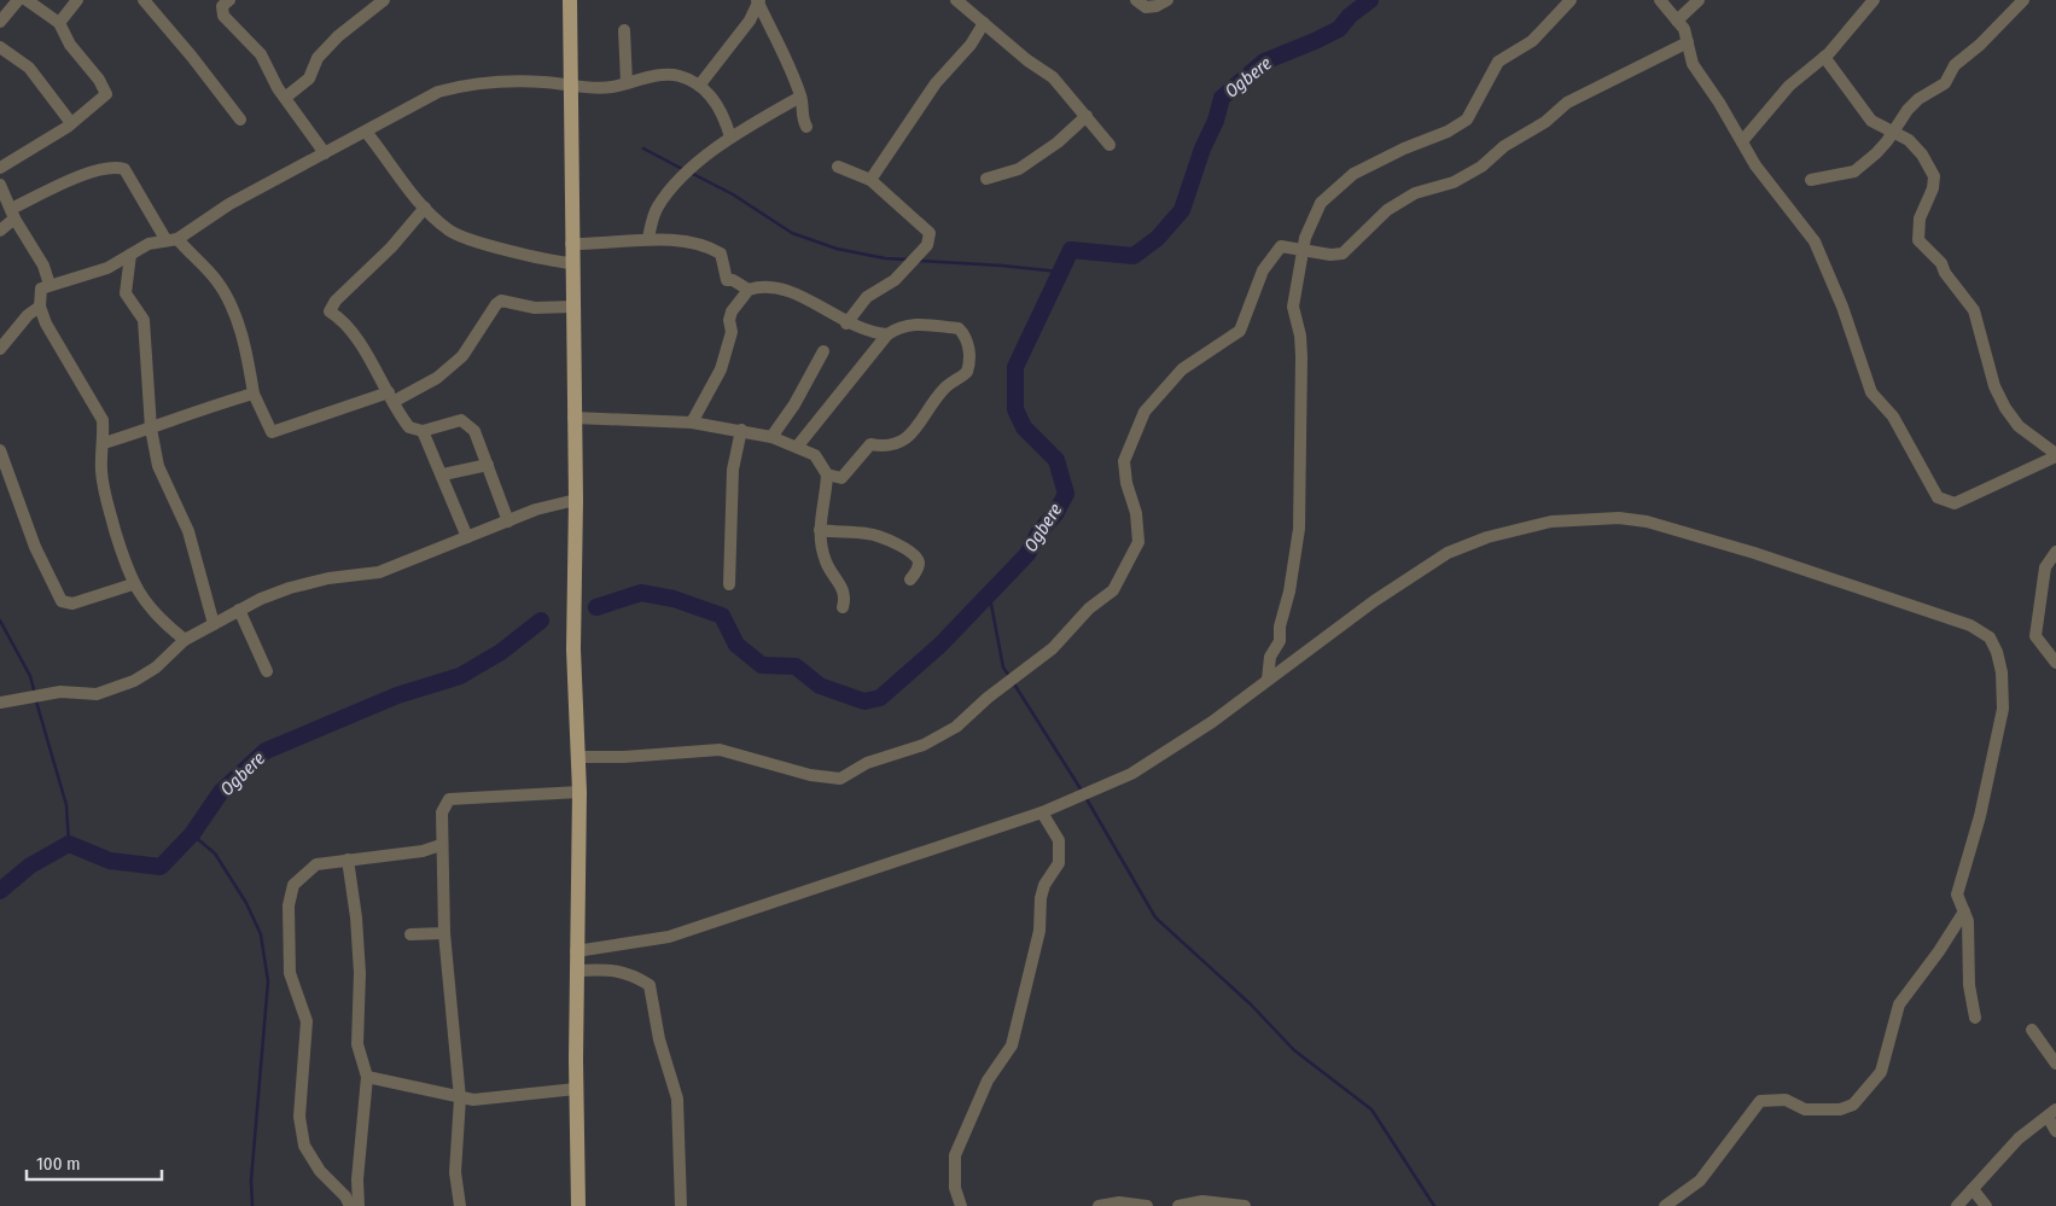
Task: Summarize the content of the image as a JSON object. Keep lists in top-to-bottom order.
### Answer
{
  "water": ["Ogbere"],
  "scale_bar": "100 m"
}
